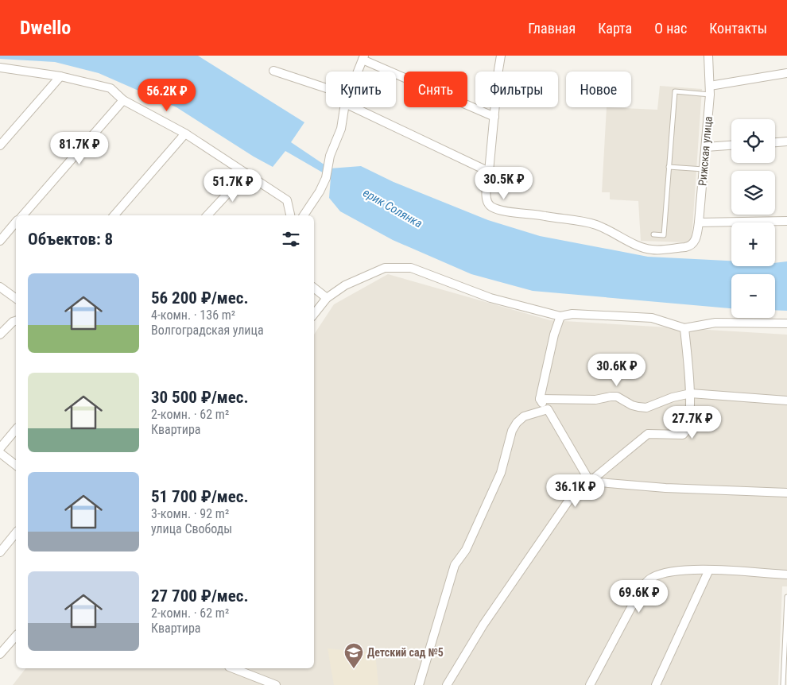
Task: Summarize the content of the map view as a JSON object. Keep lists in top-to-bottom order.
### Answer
{
  "streets": {
    "street": ["Рижская улица"]
  },
  "water": ["ерик Солянка"],
  "places": {
    "school or university": ["Детский сад №5"]
  },
  "page": {
    "header": "Dwello",
    "nav": [
      "Главная",
      "Карта",
      "О нас",
      "Контакты"
    ],
    "chip": [
      "Купить",
      "Снять",
      "Фильтры",
      "Новое"
    ],
    "price": [
      "56.2K ₽",
      "81.7K ₽",
      "30.5K ₽",
      "51.7K ₽",
      "30.6K ₽",
      "27.7K ₽",
      "36.1K ₽",
      "69.6K ₽"
    ],
    "map_buttons": ["+", "−"],
    "heading": "Объектов: 8",
    "list": [
      {
        "name": "56 200 ₽/мес.",
        "note": "4-комн. · 136 m² · Волгоградская улица"
      },
      {
        "name": "30 500 ₽/мес.",
        "note": "2-комн. · 62 m² · Квартира"
      },
      {
        "name": "51 700 ₽/мес.",
        "note": "3-комн. · 92 m² · улица Свободы"
      },
      {
        "name": "27 700 ₽/мес.",
        "note": "2-комн. · 62 m² · Квартира"
      }
    ]
  }
}
